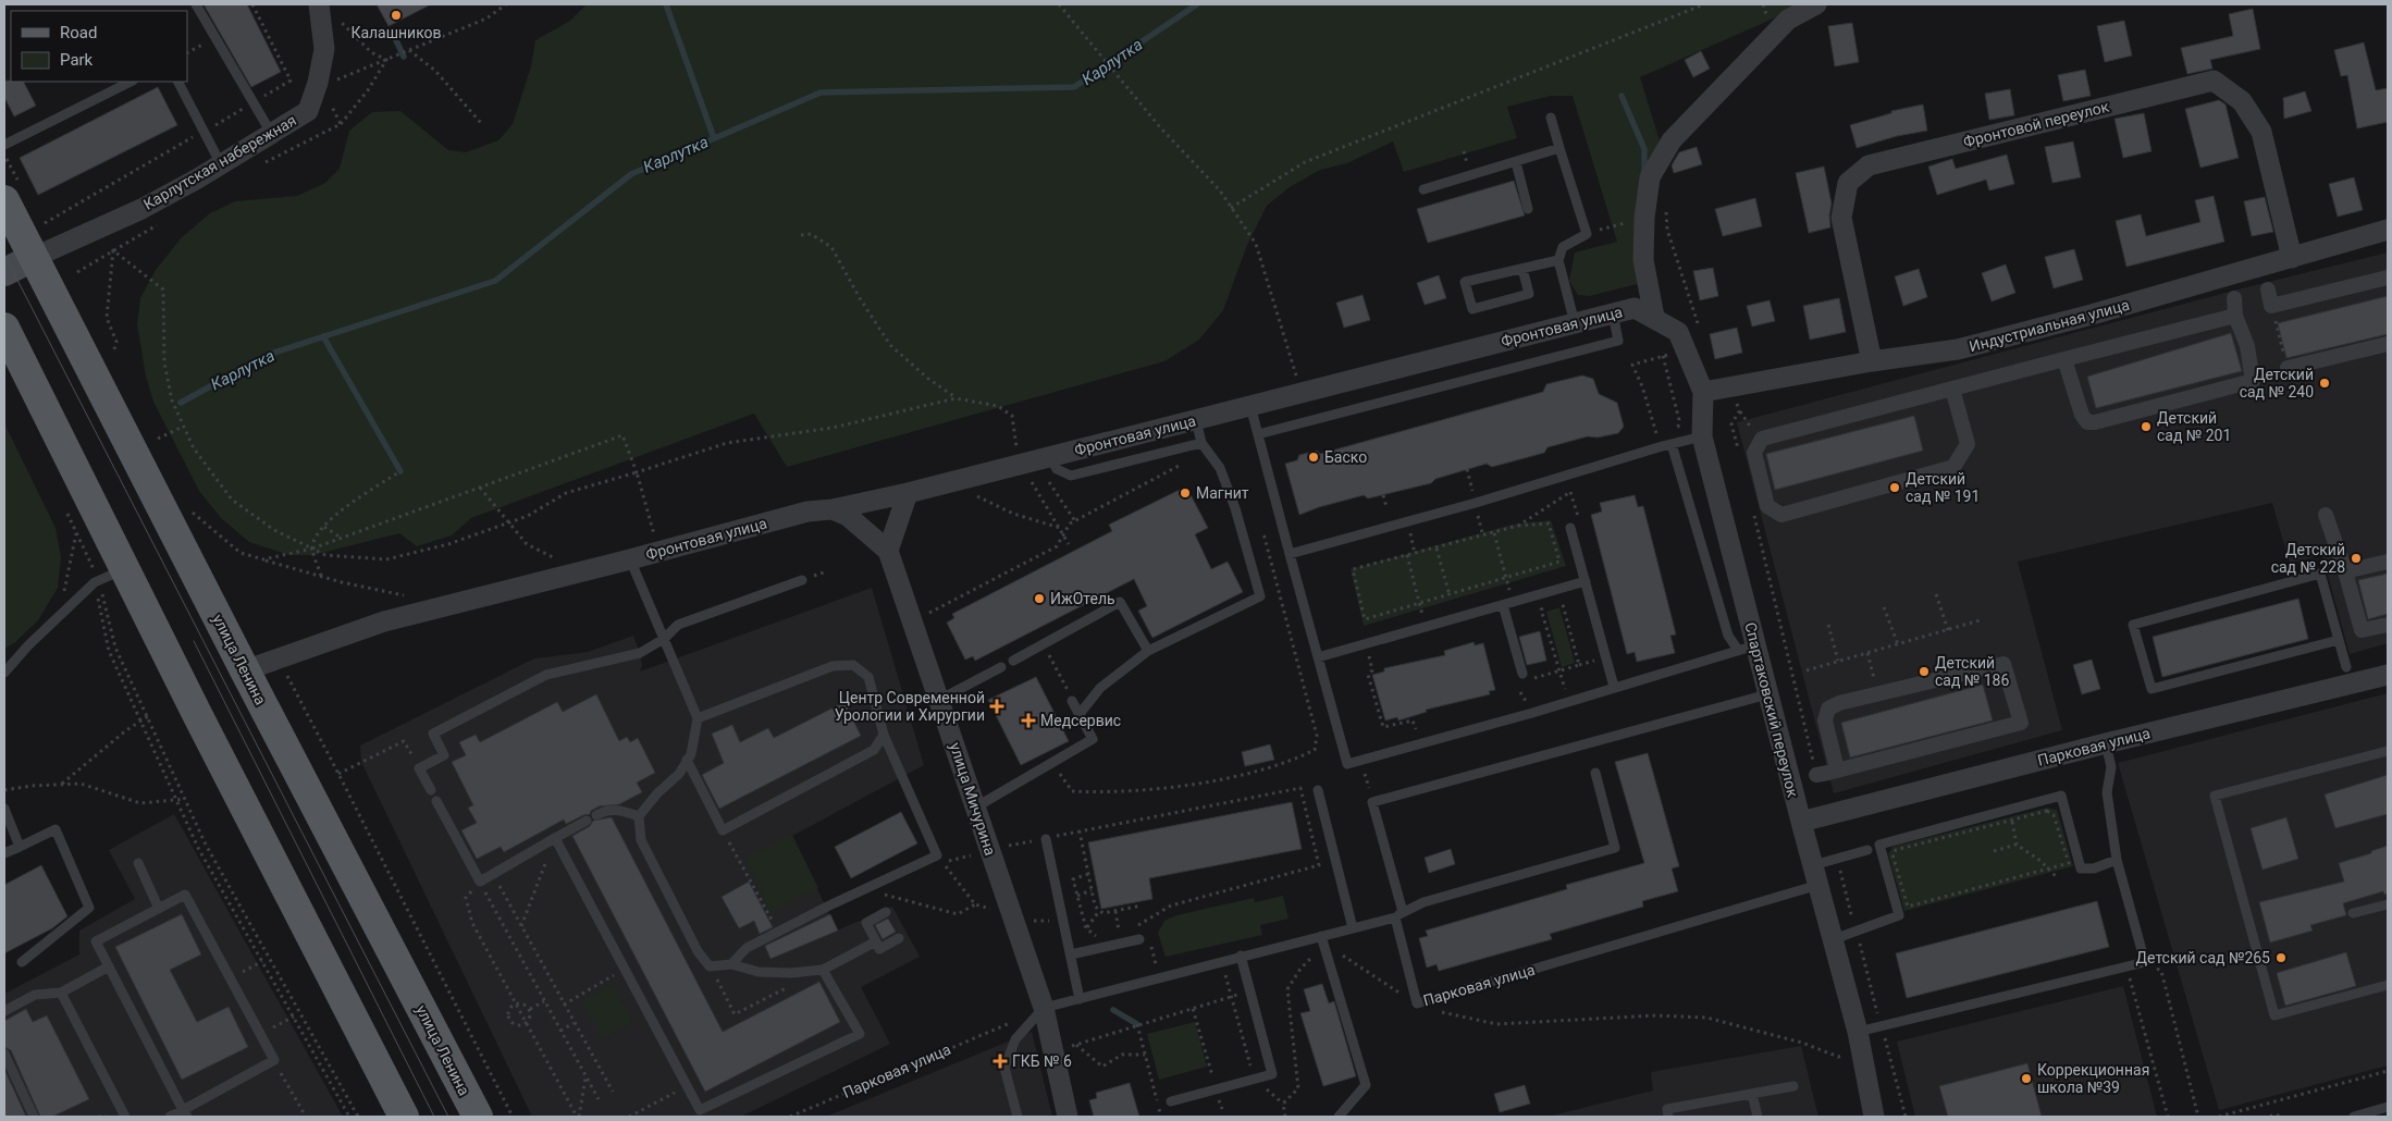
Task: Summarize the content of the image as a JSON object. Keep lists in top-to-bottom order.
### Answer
{
  "streets": {
    "main road": ["улица Ленина"],
    "street": [
      "Фронтовой переулок",
      "Карлутская набережная",
      "Индустриальная улица",
      "Фронтовая улица",
      "Спартаковский переулок",
      "Парковая улица",
      "улица Мичурина"
    ]
  },
  "crossings": [
    ["Фронтовой переулок", "Индустриальная улица"],
    ["Карлутская набережная", "улица Ленина"],
    ["Индустриальная улица", "Спартаковский переулок"],
    ["Фронтовая улица", "улица Ленина"],
    ["Фронтовая улица", "Спартаковский переулок"],
    ["Спартаковский переулок", "Парковая улица"]
  ],
  "water": ["Карлутка"],
  "places": {
    "other": [
      "Калашников",
      "Детский сад № 240",
      "Детский сад № 201",
      "Баско",
      "Детский сад № 191",
      "Магнит",
      "Детский сад № 228",
      "ИжОтель",
      "Детский сад № 186",
      "Детский сад №265",
      "Коррекционная школа №39"
    ],
    "health": ["Центр Современной Урологии и Хирургии", "Медсервис", "ГКБ № 6"]
  },
  "legend": ["Road", "Park"]
}
